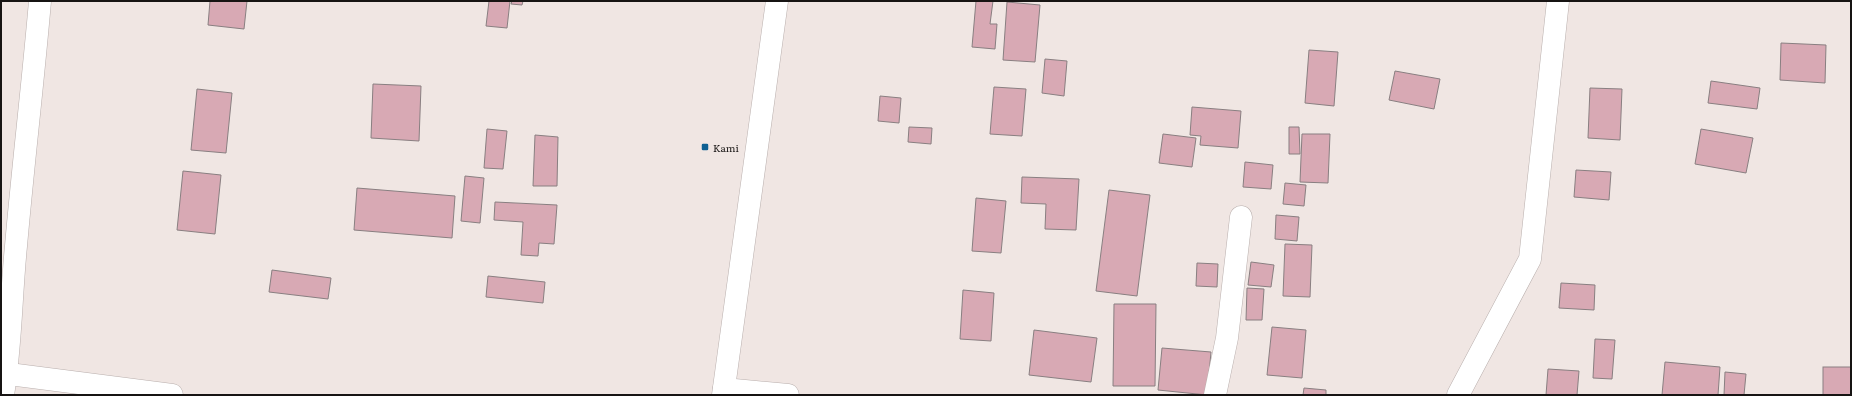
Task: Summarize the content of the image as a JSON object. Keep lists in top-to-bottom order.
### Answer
{
  "places": {
    "transit": ["Kami"]
  }
}
